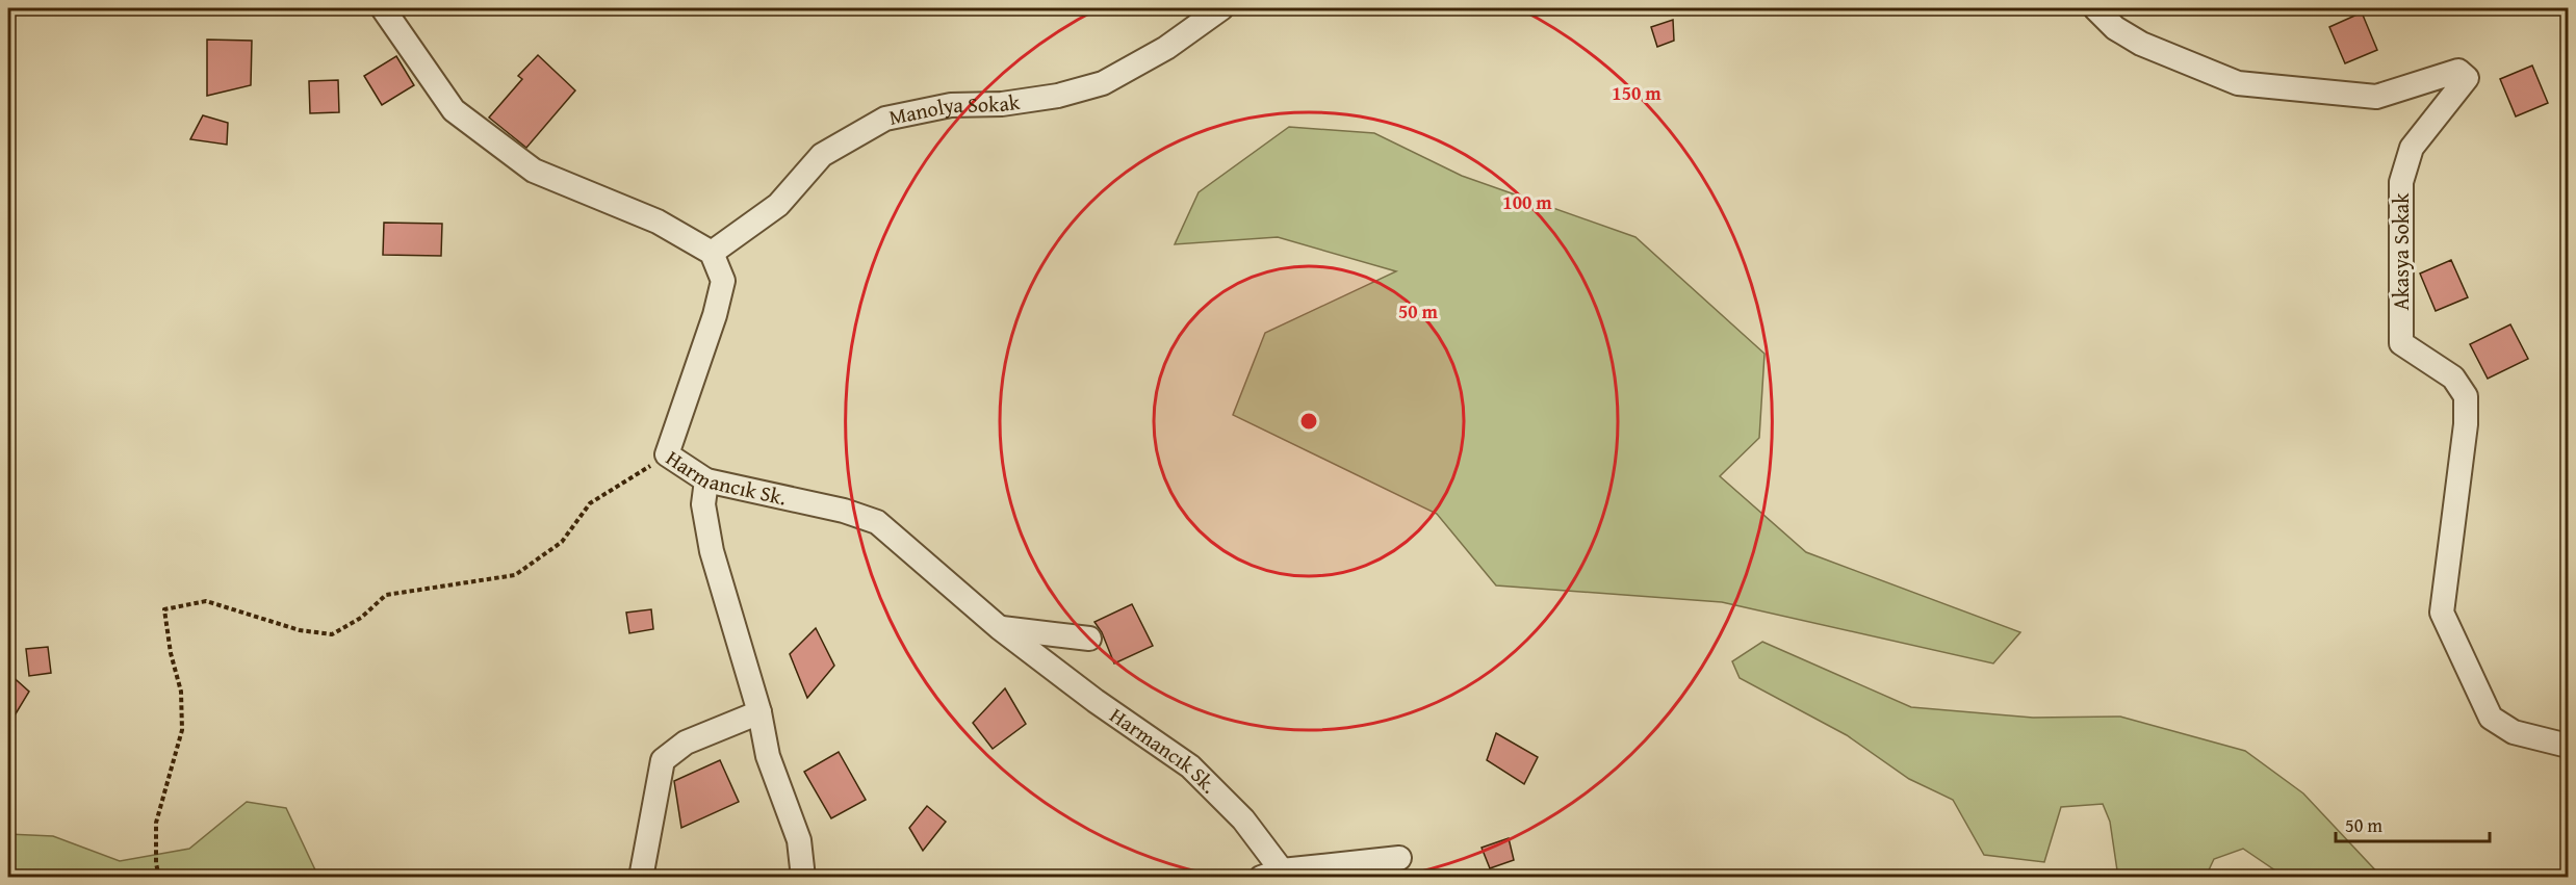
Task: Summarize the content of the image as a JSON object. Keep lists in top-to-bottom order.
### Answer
{
  "streets": {
    "street": ["Manolya Sokak", "Akasya Sokak", "Harmancık Sk."]
  },
  "crossings": [
    ["Manolya Sokak", "Harmancık Sk."]
  ],
  "scale_bar": "50 m",
  "rings": ["150 m", "100 m", "50 m"]
}
